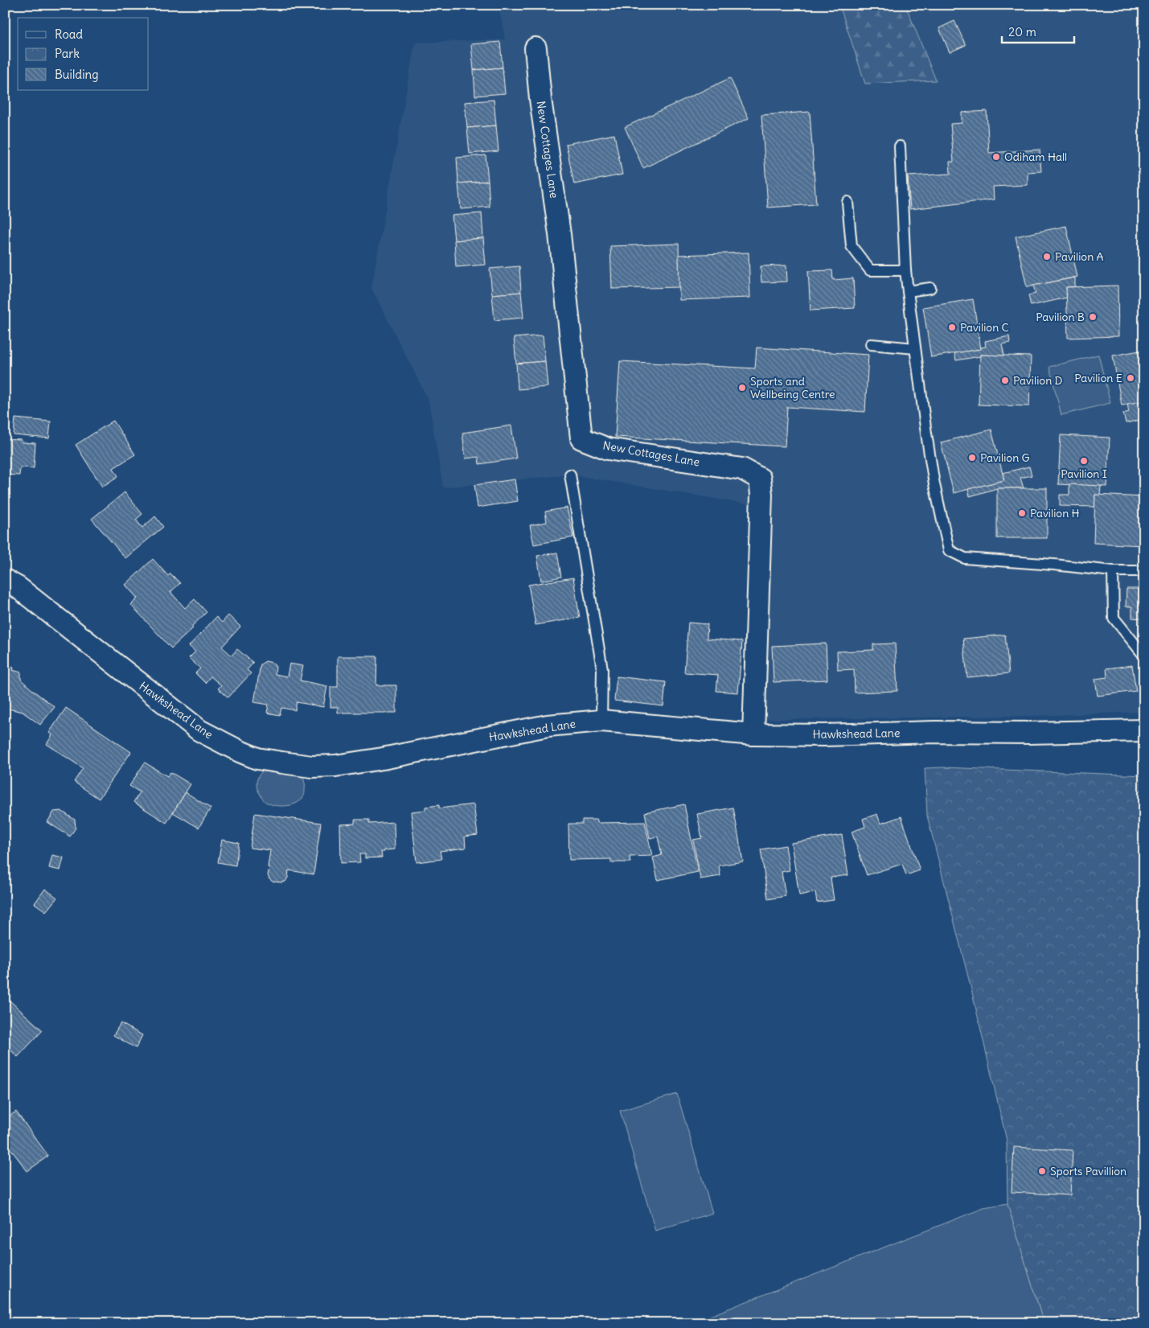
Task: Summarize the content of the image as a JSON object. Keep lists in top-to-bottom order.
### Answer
{
  "streets": {
    "street": ["New Cottages Lane", "Hawkshead Lane"]
  },
  "crossings": [
    ["New Cottages Lane", "Hawkshead Lane"]
  ],
  "places": [
    "Odiham Hall",
    "Pavilion A",
    "Pavilion B",
    "Pavilion C",
    "Pavilion E",
    "Pavilion D",
    "Sports and Wellbeing Centre",
    "Pavilion G",
    "Pavilion I",
    "Pavilion H",
    "Sports Pavillion"
  ],
  "legend": ["Road", "Park", "Building"],
  "scale_bar": "20 m"
}
